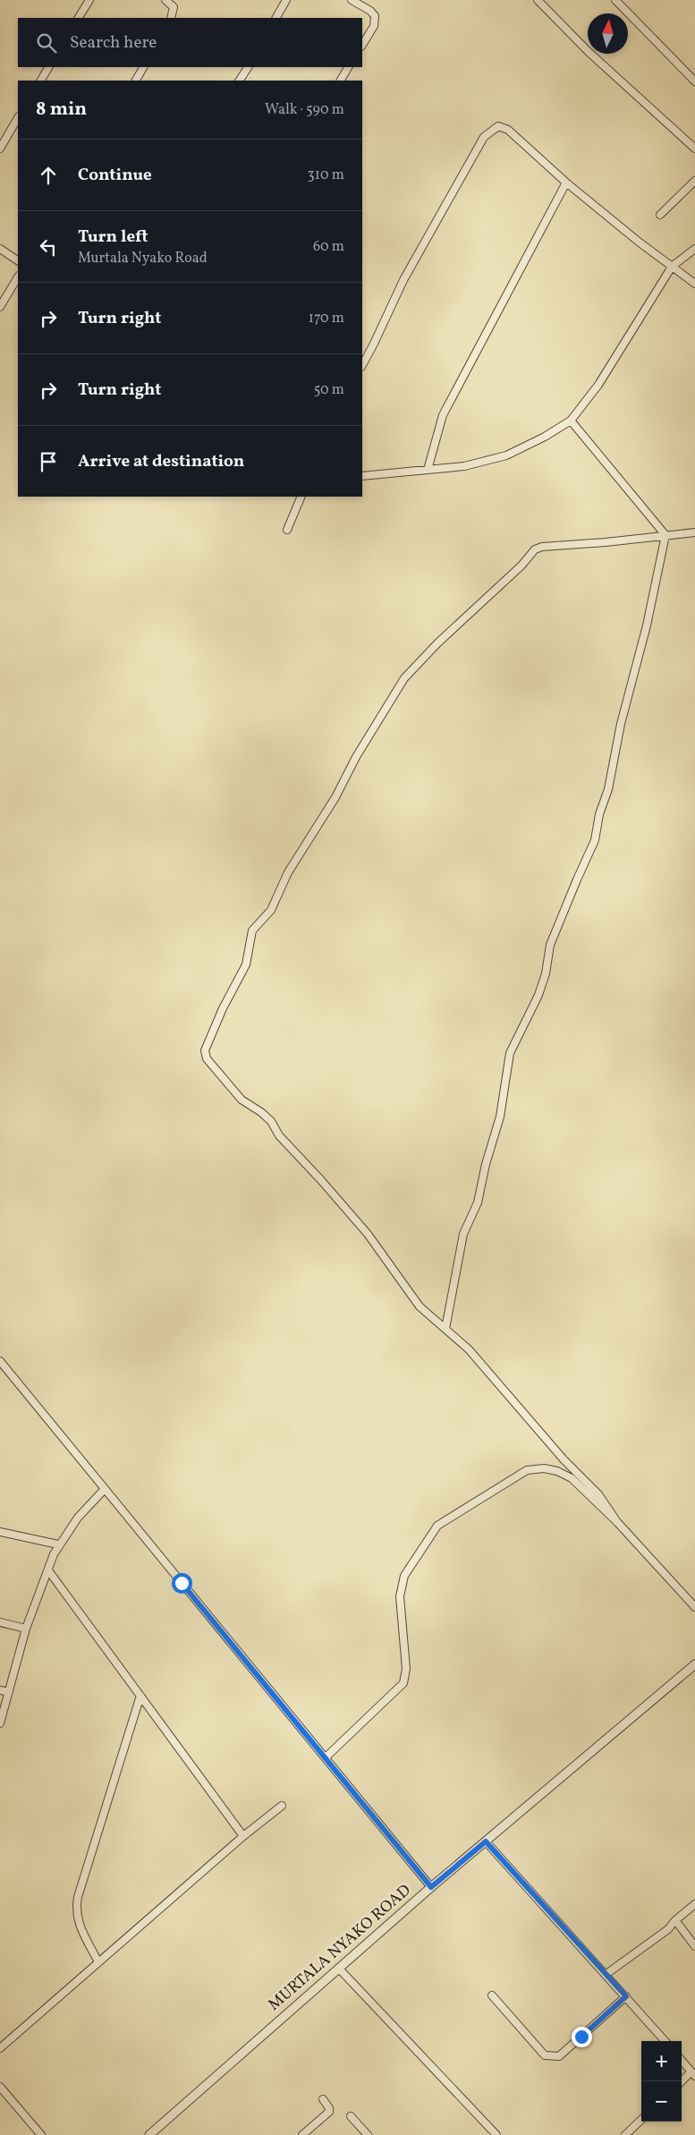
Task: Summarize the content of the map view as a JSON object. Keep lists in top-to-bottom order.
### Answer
{
  "streets": {
    "street": ["MURTALA NYAKO ROAD"]
  },
  "north": "top",
  "page": {
    "search": "Search here",
    "heading": ["8 min", "Walk · 590 m"],
    "list": [
      ["Continue", "310 m"],
      ["Turn left", "Murtala Nyako Road", "60 m"],
      ["Turn right", "170 m"],
      ["Turn right", "50 m"],
      "Arrive at destination"
    ],
    "map_buttons": ["+", "−"]
  }
}
